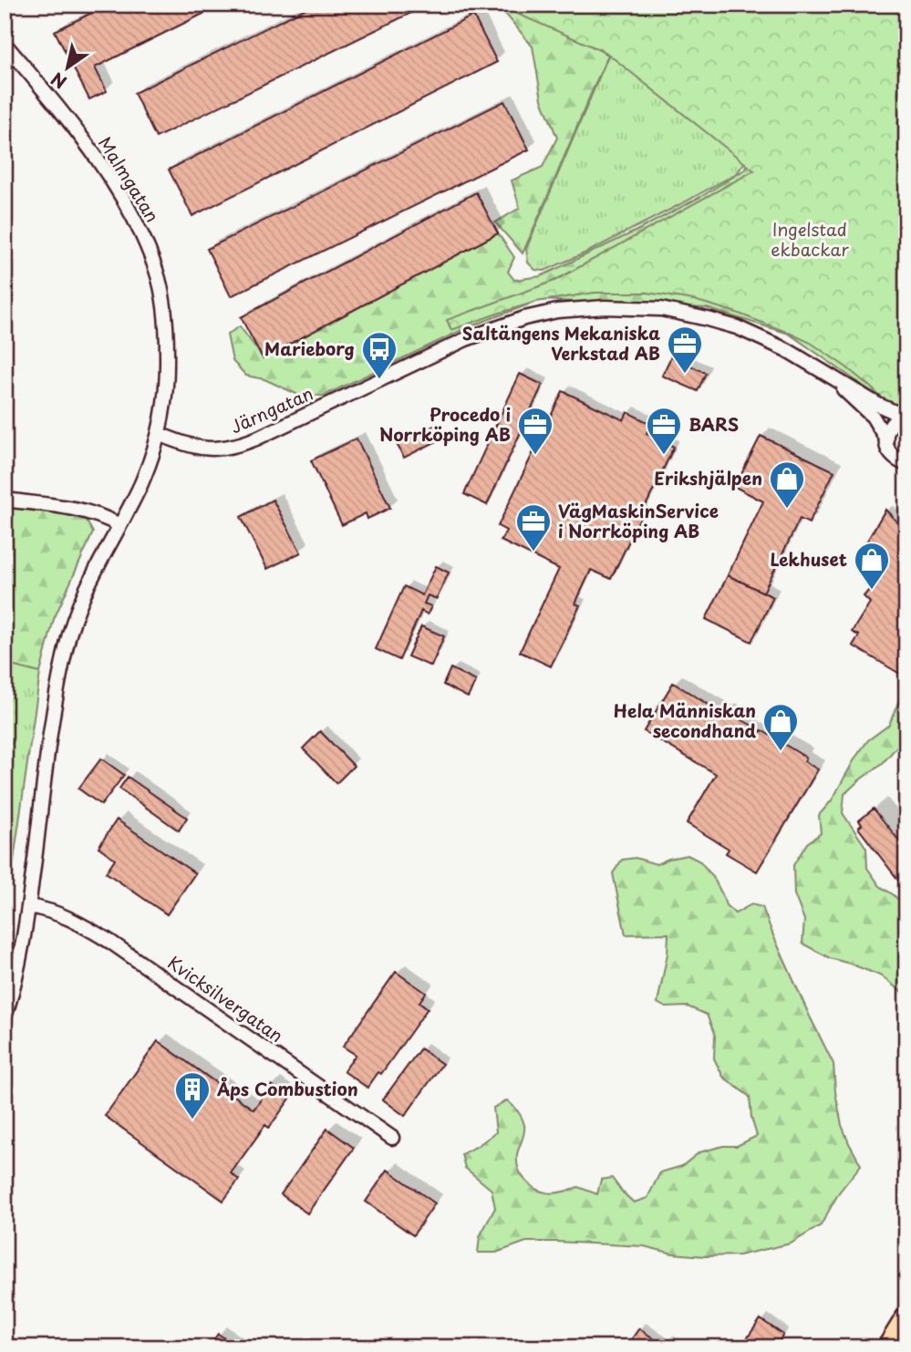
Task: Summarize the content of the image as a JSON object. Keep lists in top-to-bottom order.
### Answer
{
  "streets": {
    "street": ["Malmgatan", "Järngatan", "Kvicksilvergatan"]
  },
  "crossings": [
    ["Malmgatan", "Järngatan"]
  ],
  "parks": ["Ingelstad ekbackar"],
  "places": {
    "office": [
      "Saltängens Mekaniska Verkstad AB",
      "Procedo i Norrköping AB",
      "BARS",
      "VägMaskinService i Norrköping AB"
    ],
    "bus stop": ["Marieborg"],
    "shop": ["Erikshjälpen", "Lekhuset", "Hela Människan secondhand"],
    "building": ["Åps Combustion"]
  },
  "north": "bottom left"
}
